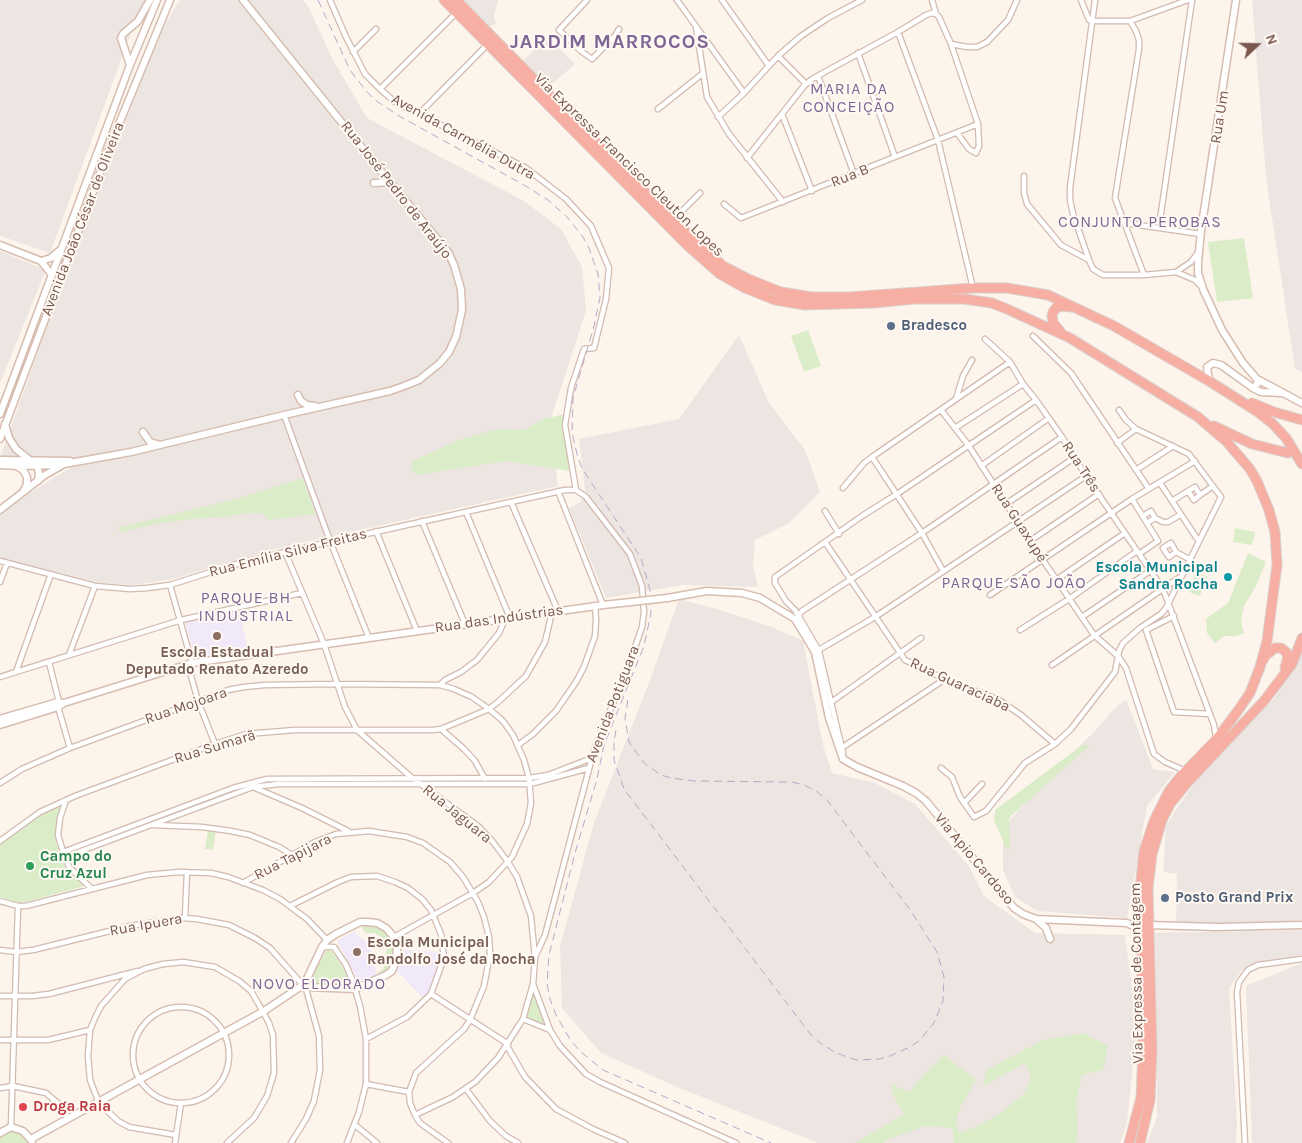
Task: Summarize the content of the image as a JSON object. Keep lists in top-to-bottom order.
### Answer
{
  "streets": {
    "highway": ["Via Expressa Francisco Cleuton Lopes", "Via Expressa de Contagem"],
    "street": [
      "Rua Um",
      "Avenida Carmélia Dutra",
      "Rua B",
      "Rua José Pedro de Araújo",
      "Avenida João César de Oliveira",
      "Rua Três",
      "Rua Guaxupé",
      "Rua Emília Silva Freitas",
      "Rua das Indústrias",
      "Rua Guaraciaba",
      "Avenida Potiguara",
      "Rua Mojoara",
      "Rua Sumarã",
      "Rua Jaguara",
      "Rua Tapijara",
      "Via Apio Cardoso",
      "Rua Ipuera"
    ]
  },
  "crossings": [
    ["Avenida Carmélia Dutra", "Rua Emília Silva Freitas"],
    ["Avenida Carmélia Dutra", "Avenida Potiguara"],
    ["Via Expressa Francisco Cleuton Lopes", "Rua Três"],
    ["Via Expressa Francisco Cleuton Lopes", "Via Expressa de Contagem"],
    ["Rua Emília Silva Freitas", "Avenida Potiguara"],
    ["Rua Emília Silva Freitas", "Rua Jaguara"],
    ["Rua das Indústrias", "Rua Jaguara"],
    ["Rua das Indústrias", "Via Apio Cardoso"],
    ["Avenida Potiguara", "Rua Jaguara"],
    ["Rua Mojoara", "Rua Jaguara"],
    ["Rua Sumarã", "Rua Jaguara"],
    ["Via Apio Cardoso", "Via Expressa de Contagem"]
  ],
  "districts": [
    "JARDIM MARROCOS",
    "MARIA DA CONCEIÇÃO",
    "CONJUNTO PEROBAS",
    "PARQUE SÃO JOÃO",
    "PARQUE BH INDUSTRIAL",
    "NOVO ELDORADO"
  ],
  "places": [
    "Bradesco",
    "Escola Municipal Sandra Rocha",
    "Escola Estadual Deputado Renato Azeredo",
    "Campo do Cruz Azul",
    "Posto Grand Prix",
    "Escola Municipal Randolfo José da Rocha",
    "Droga Raia"
  ],
  "north": "right"
}
